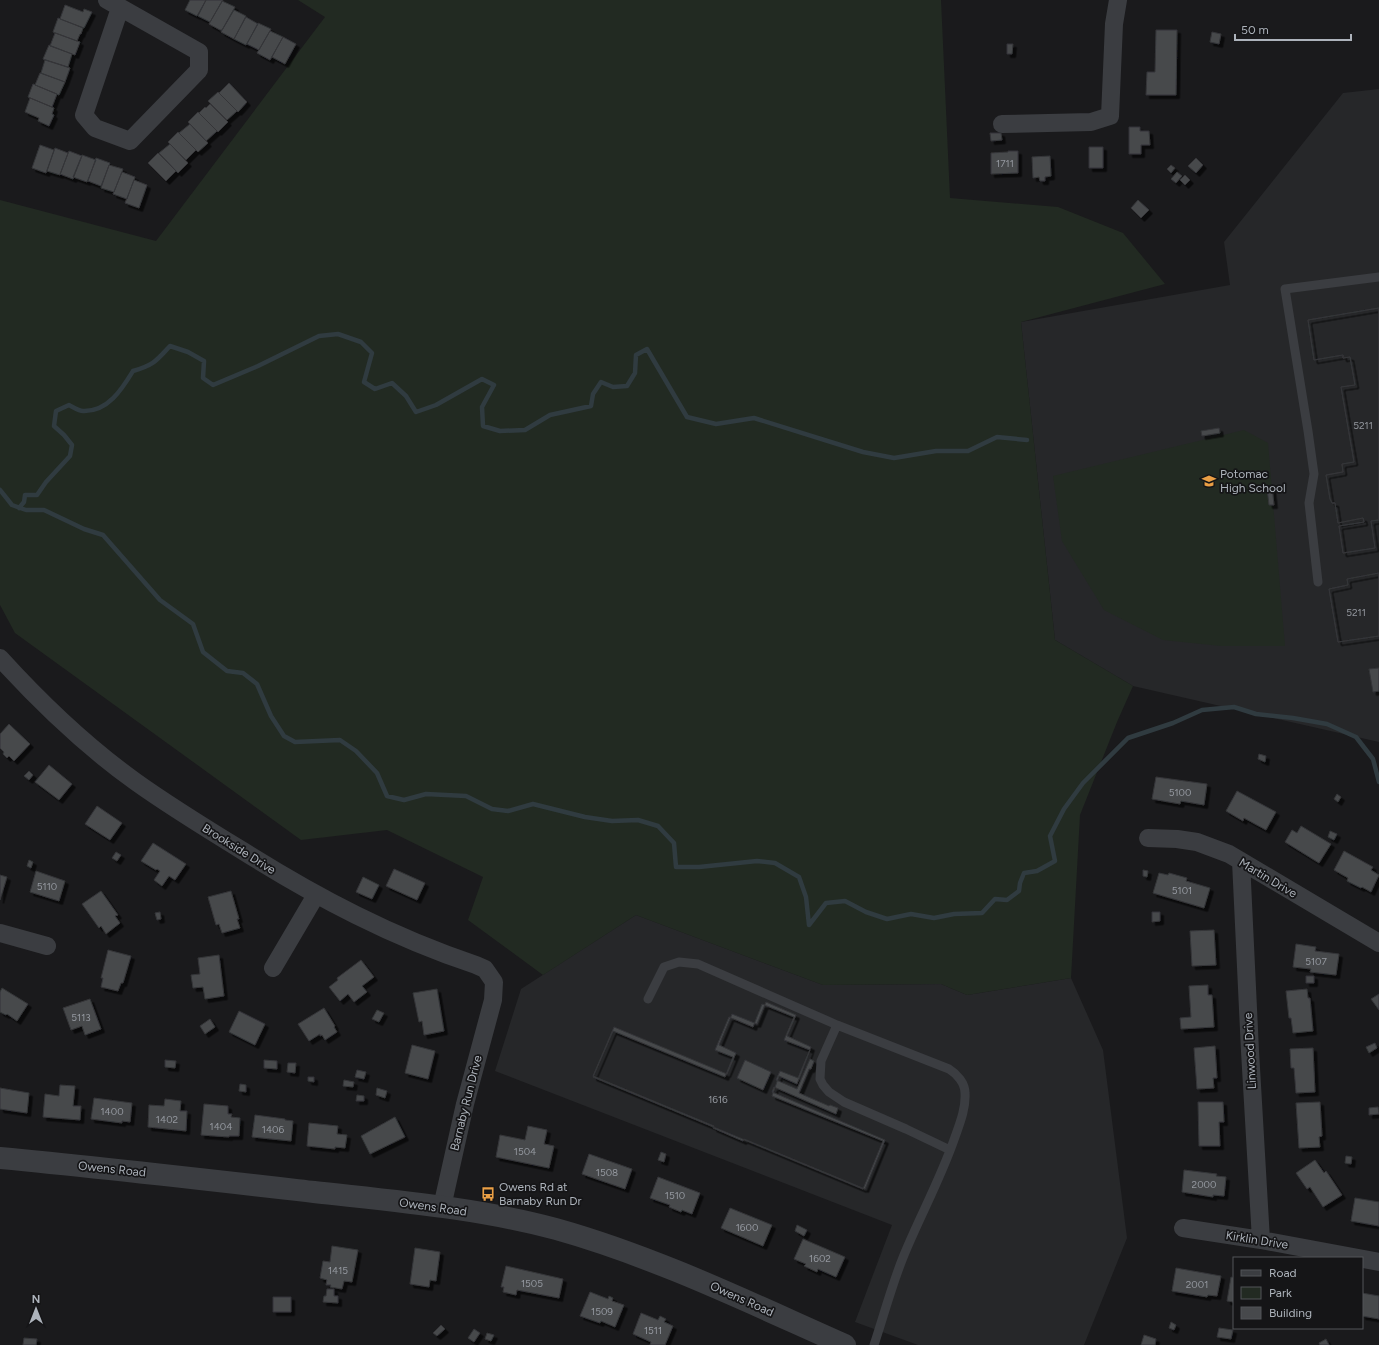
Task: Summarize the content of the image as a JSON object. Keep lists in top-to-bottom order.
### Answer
{
  "streets": {
    "street": [
      "Brookside Drive",
      "Martin Drive",
      "Linwood Drive",
      "Barnaby Run Drive",
      "Owens Road",
      "Kirklin Drive"
    ]
  },
  "crossings": [
    ["Brookside Drive", "Barnaby Run Drive"],
    ["Martin Drive", "Linwood Drive"],
    ["Linwood Drive", "Kirklin Drive"],
    ["Barnaby Run Drive", "Owens Road"]
  ],
  "places": {
    "school or university": ["Potomac High School"],
    "bus stop": ["Owens Rd at Barnaby Run Dr"]
  },
  "house_numbers": [
    "1711",
    "5211",
    "5211",
    "5100",
    "5110",
    "5101",
    "5107",
    "5113",
    "1616",
    "1400",
    "1402",
    "1404",
    "1406",
    "1504",
    "1508",
    "2000",
    "1510",
    "1600",
    "1602",
    "1415",
    "1505",
    "2001",
    "1509",
    "1511"
  ],
  "legend": ["Road", "Park", "Building"],
  "scale_bar": "50 m",
  "north": "top"
}
